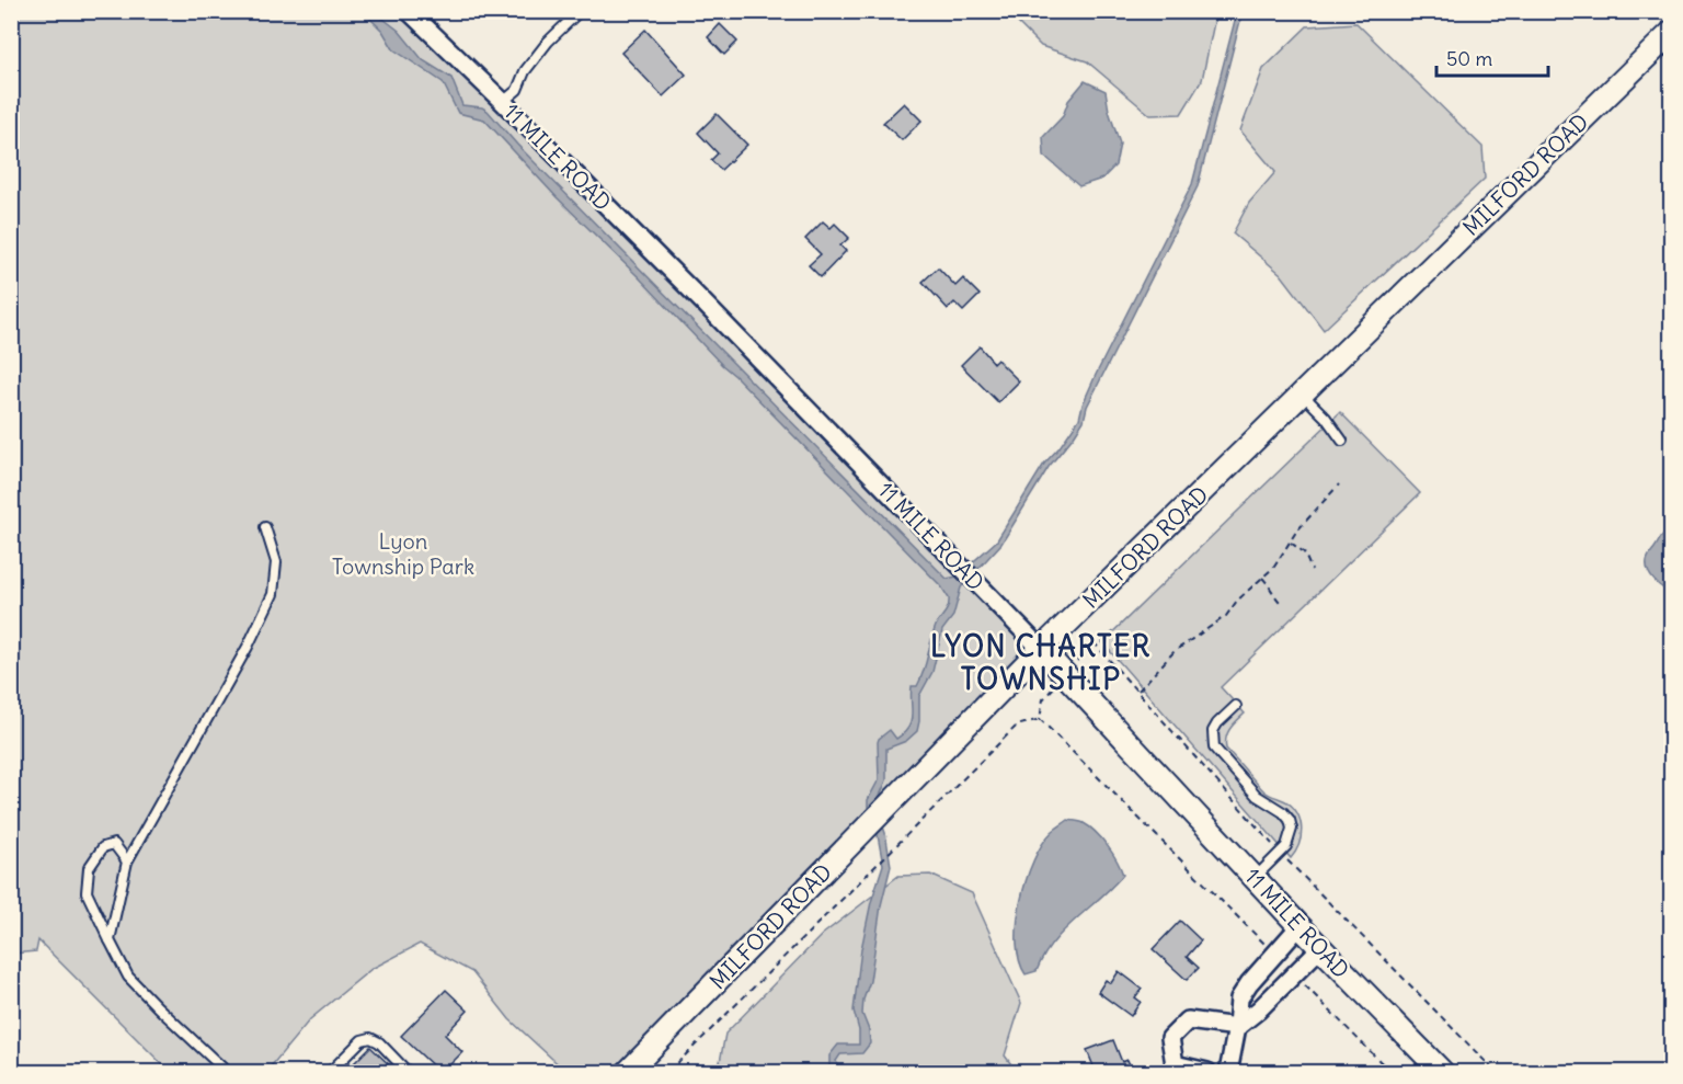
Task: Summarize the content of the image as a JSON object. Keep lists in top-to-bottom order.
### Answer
{
  "streets": {
    "street": ["11 MILE ROAD", "MILFORD ROAD"]
  },
  "crossings": [
    ["11 MILE ROAD", "MILFORD ROAD"]
  ],
  "districts": ["LYON CHARTER TOWNSHIP"],
  "parks": ["Lyon Township Park"],
  "scale_bar": "50 m"
}
